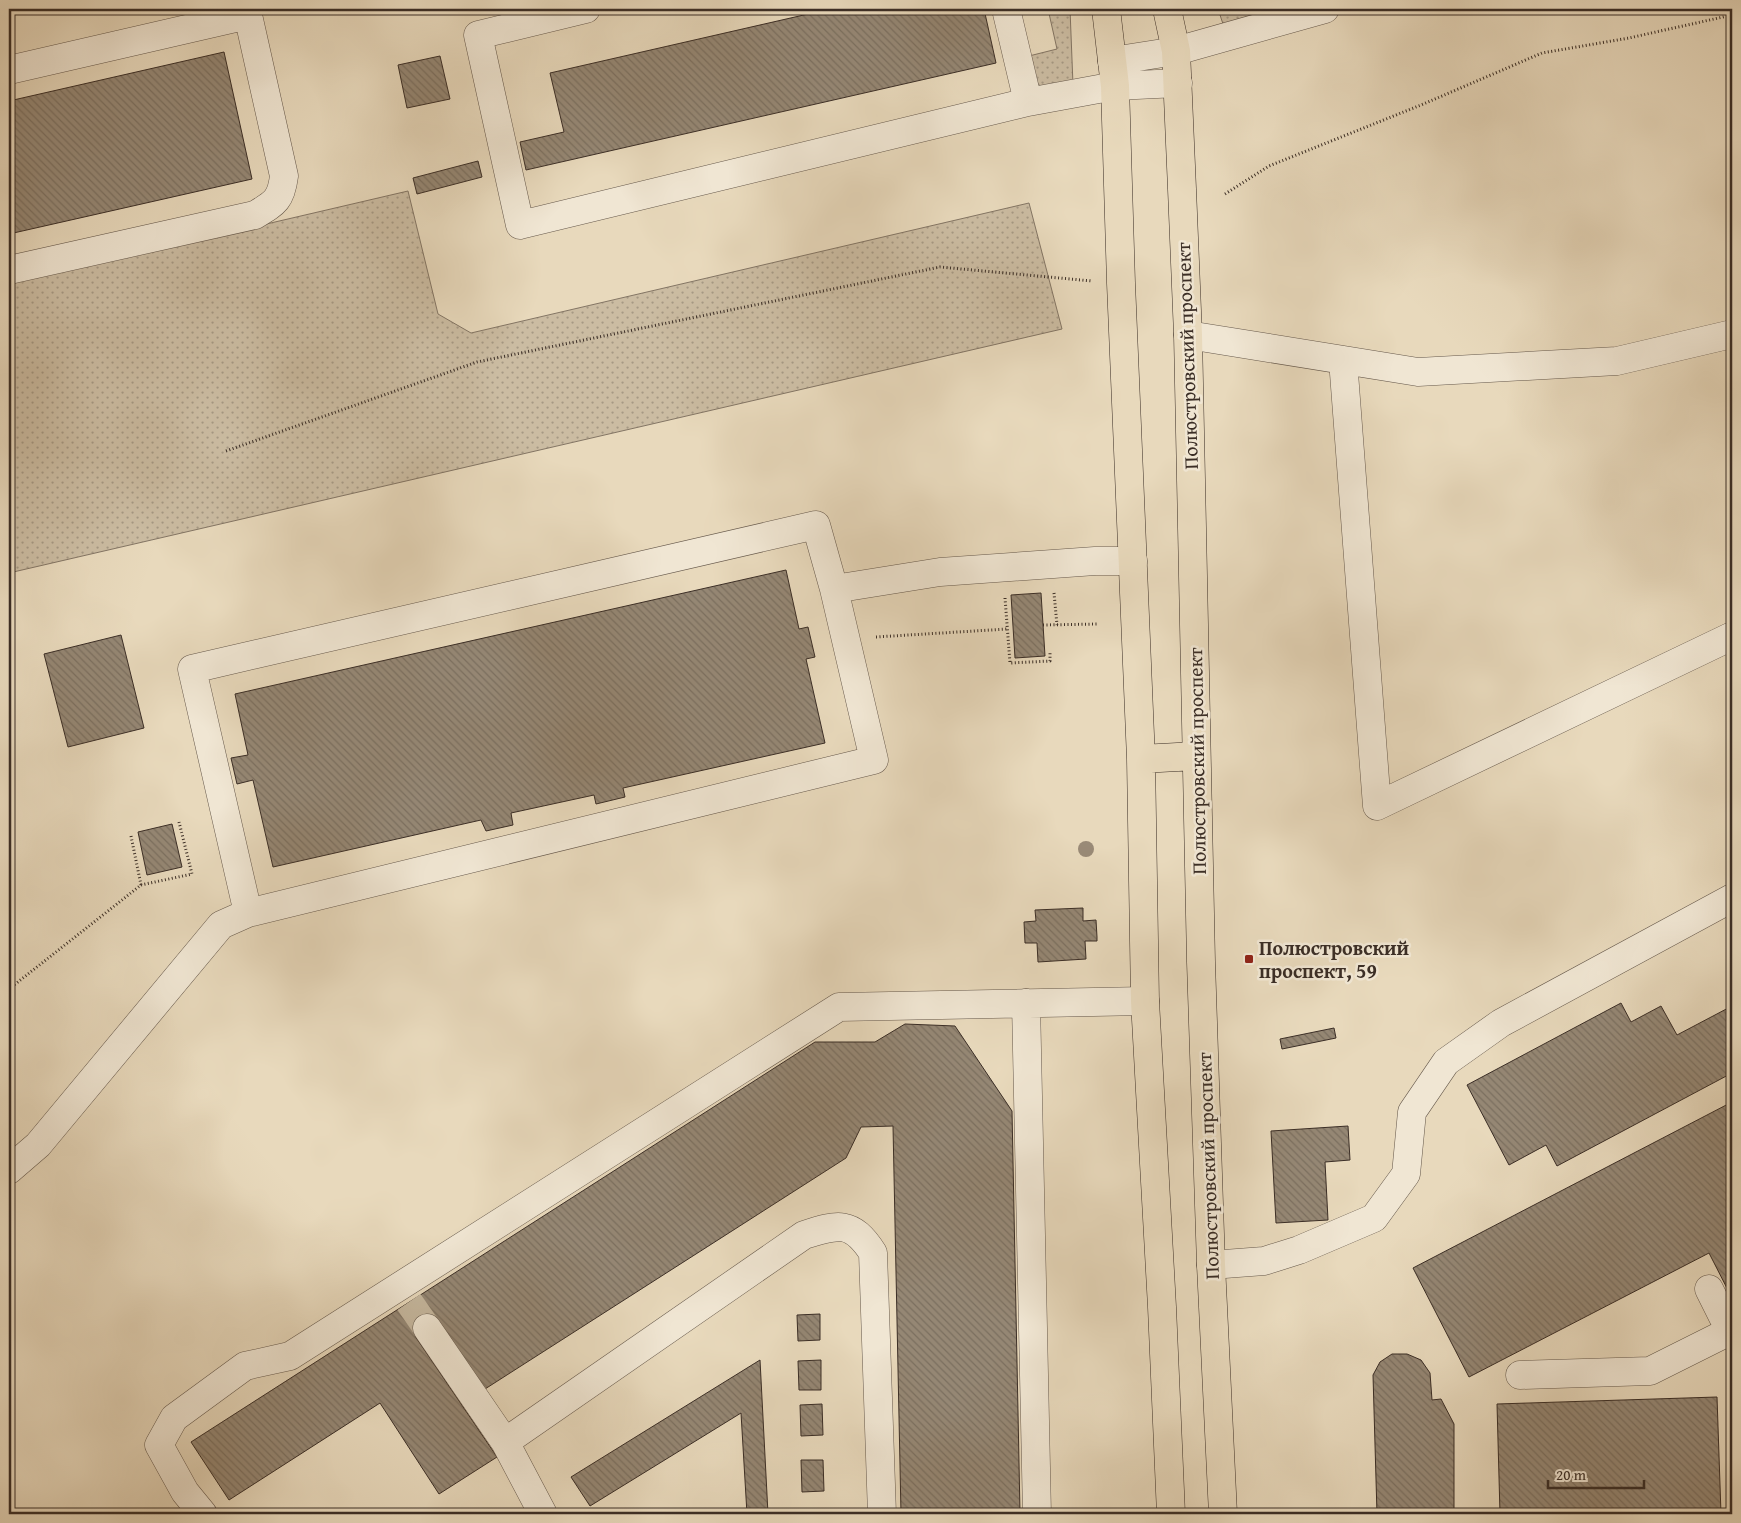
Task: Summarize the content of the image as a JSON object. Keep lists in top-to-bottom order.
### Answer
{
  "streets": {
    "main road": ["Полюстровский проспект"]
  },
  "places": {
    "transit": ["Полюстровский проспект, 59"]
  },
  "scale_bar": "20 m"
}
